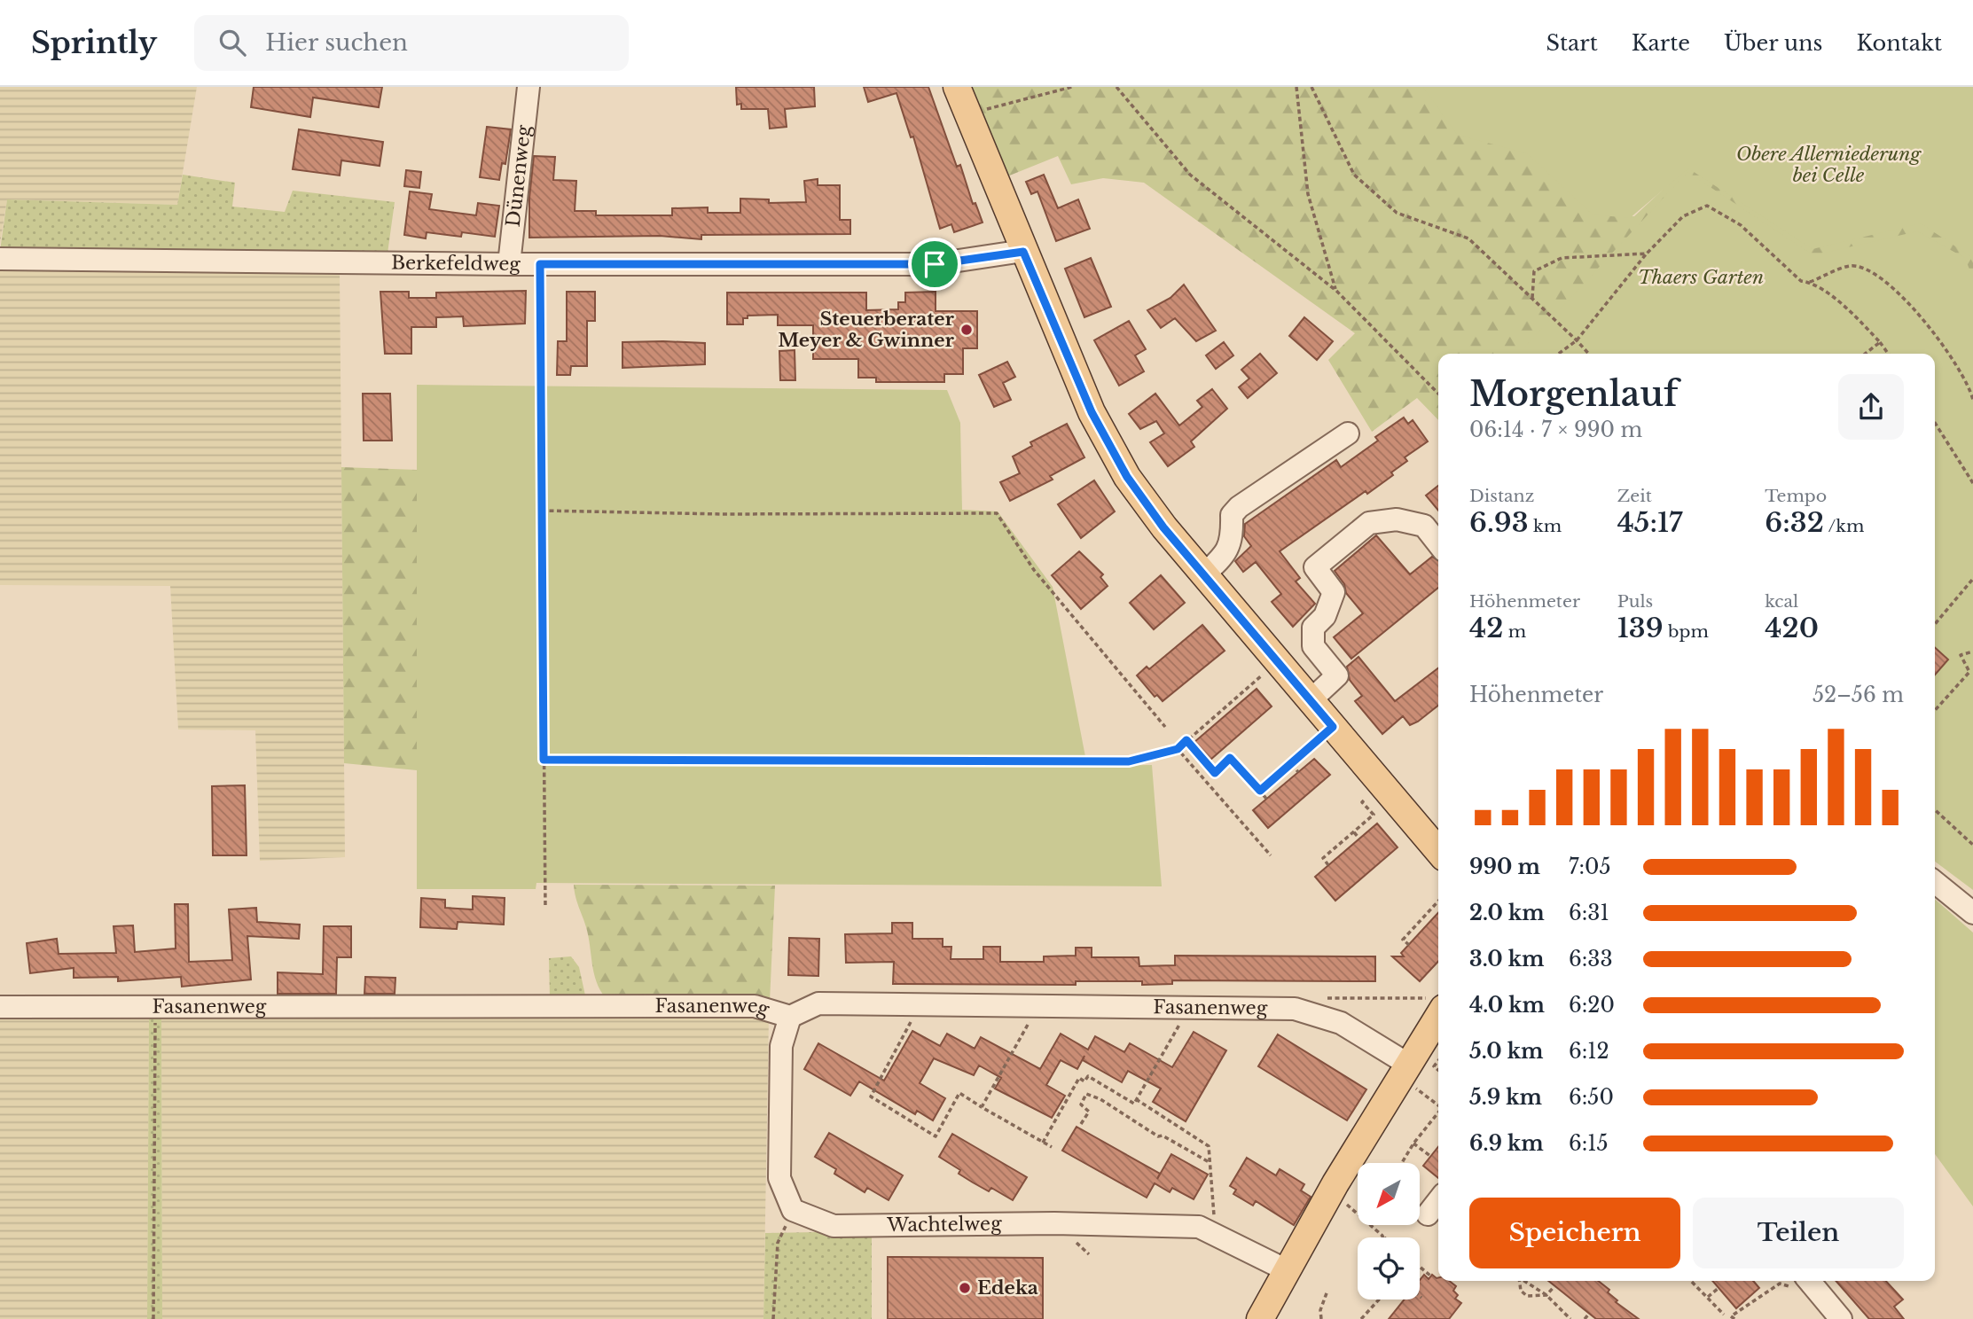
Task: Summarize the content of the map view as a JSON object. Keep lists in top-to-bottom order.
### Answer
{
  "streets": {
    "street": [
      "Dünenweg",
      "Berkefeldweg",
      "Fasanenweg",
      "Wachtelweg"
    ]
  },
  "crossings": [
    ["Dünenweg", "Berkefeldweg"]
  ],
  "parks": ["Obere Allerniederung bei Celle", "Thaers Garten"],
  "places": ["Steuerberater Meyer & Gwinner", "Edeka"],
  "north": "bottom left",
  "page": {
    "header": "Sprintly",
    "search": "Hier suchen",
    "nav": [
      "Start",
      "Karte",
      "Über uns",
      "Kontakt"
    ],
    "heading": ["Morgenlauf", "06:14 · 7 × 990 m"],
    "stats": [
      ["Distanz", "6.93 km"],
      ["Zeit", "45:17"],
      ["Tempo", "6:32 /km"],
      ["Höhenmeter", "42 m"],
      ["Puls", "139 bpm"],
      ["kcal", "420"]
    ],
    "chart": ["Höhenmeter", "52–56 m"],
    "list": [
      {
        "name": "990 m",
        "note": "7:05"
      },
      {
        "name": "2.0 km",
        "note": "6:31"
      },
      {
        "name": "3.0 km",
        "note": "6:33"
      },
      {
        "name": "4.0 km",
        "note": "6:20"
      },
      {
        "name": "5.0 km",
        "note": "6:12"
      },
      {
        "name": "5.9 km",
        "note": "6:50"
      },
      {
        "name": "6.9 km",
        "note": "6:15"
      }
    ],
    "buttons": ["Speichern", "Teilen"]
  }
}
